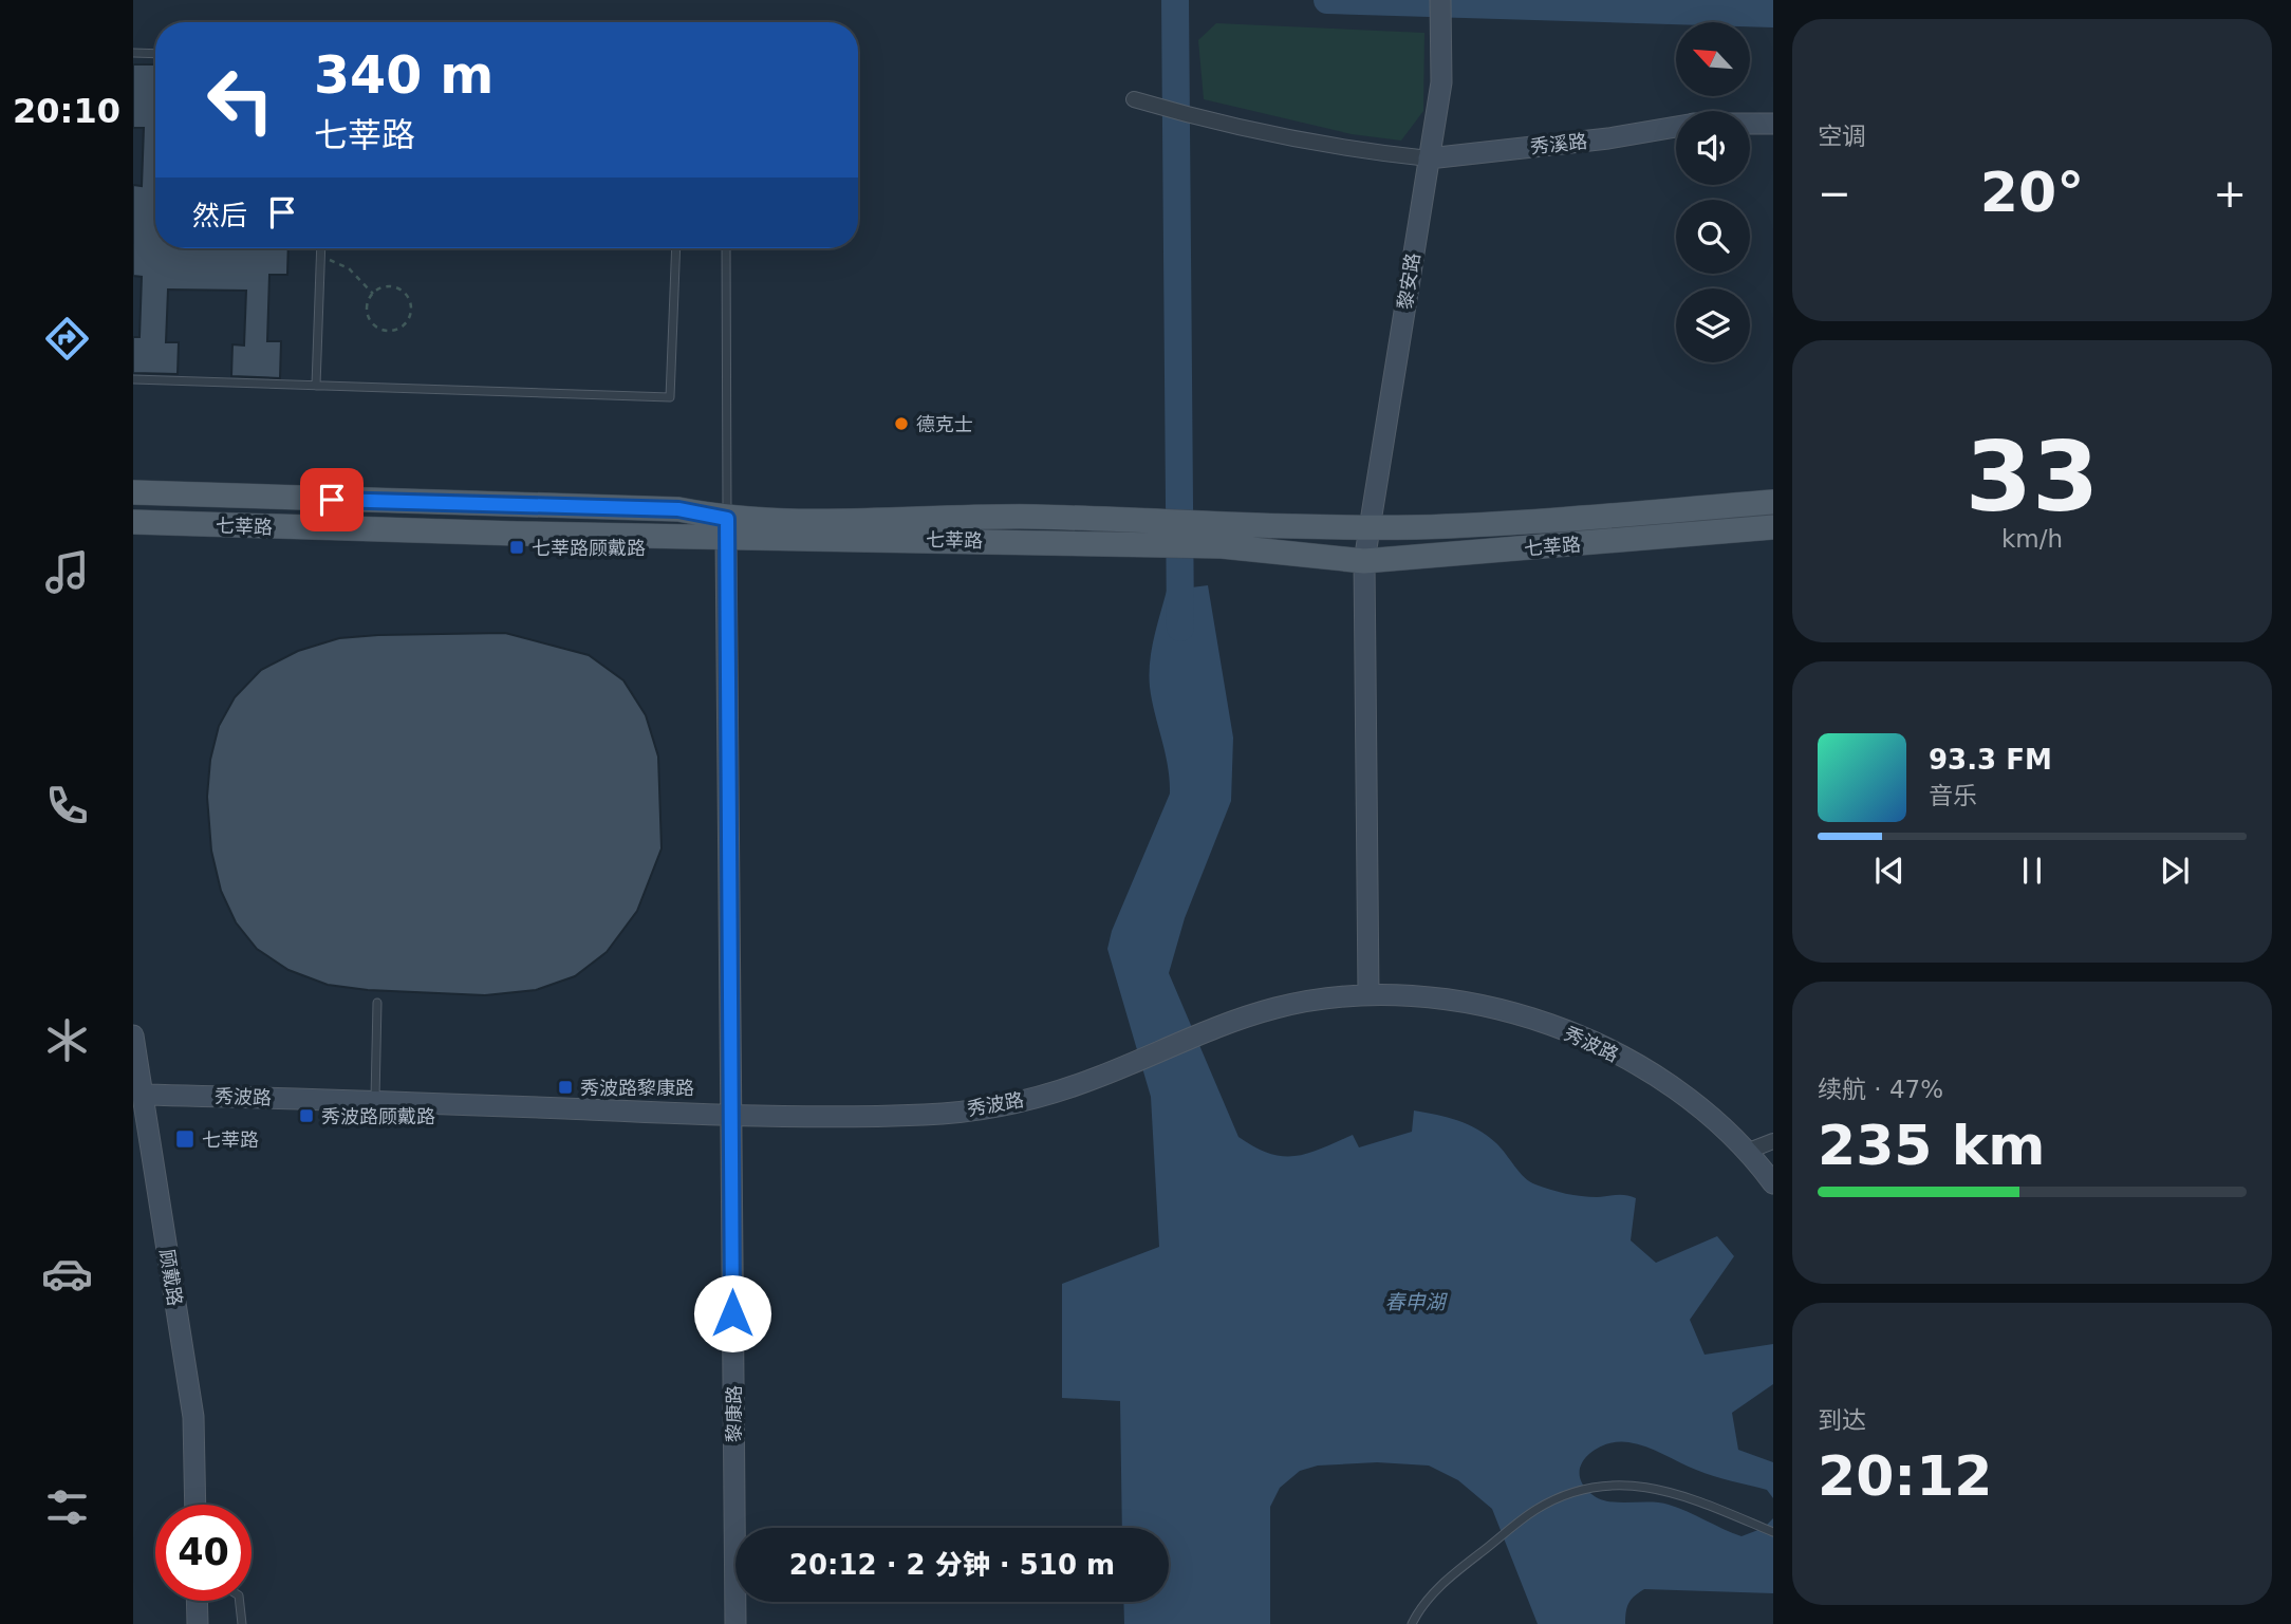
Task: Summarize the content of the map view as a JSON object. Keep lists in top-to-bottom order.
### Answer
{
  "streets": {
    "main road": ["七莘路"],
    "street": [
      "秀溪路",
      "黎安路",
      "秀波路",
      "顾戴路",
      "黎康路"
    ]
  },
  "crossings": [
    ["秀溪路", "黎安路"],
    ["黎安路", "七莘路"],
    ["黎安路", "秀波路"],
    ["七莘路", "黎康路"],
    ["秀波路", "顾戴路"],
    ["秀波路", "黎康路"]
  ],
  "water": ["春申湖"],
  "places": {
    "other": ["德克士"],
    "transit": [
      "七莘路顾戴路",
      "秀波路黎康路",
      "秀波路顾戴路",
      "七莘路"
    ]
  },
  "north": "top left",
  "page": {
    "tabs": "20:10",
    "tile": [
      "空调",
      ["33", "km/h"],
      ["续航 · 47%", "235 km"],
      ["到达", "20:12"]
    ],
    "turn": ["340 m", "七莘路"],
    "heat": ["−", "20°", "+"],
    "then": "然后",
    "song": ["93.3 FM", "音乐"],
    "limit": "40",
    "trip": "20:12 · 2 分钟 · 510 m"
  }
}
